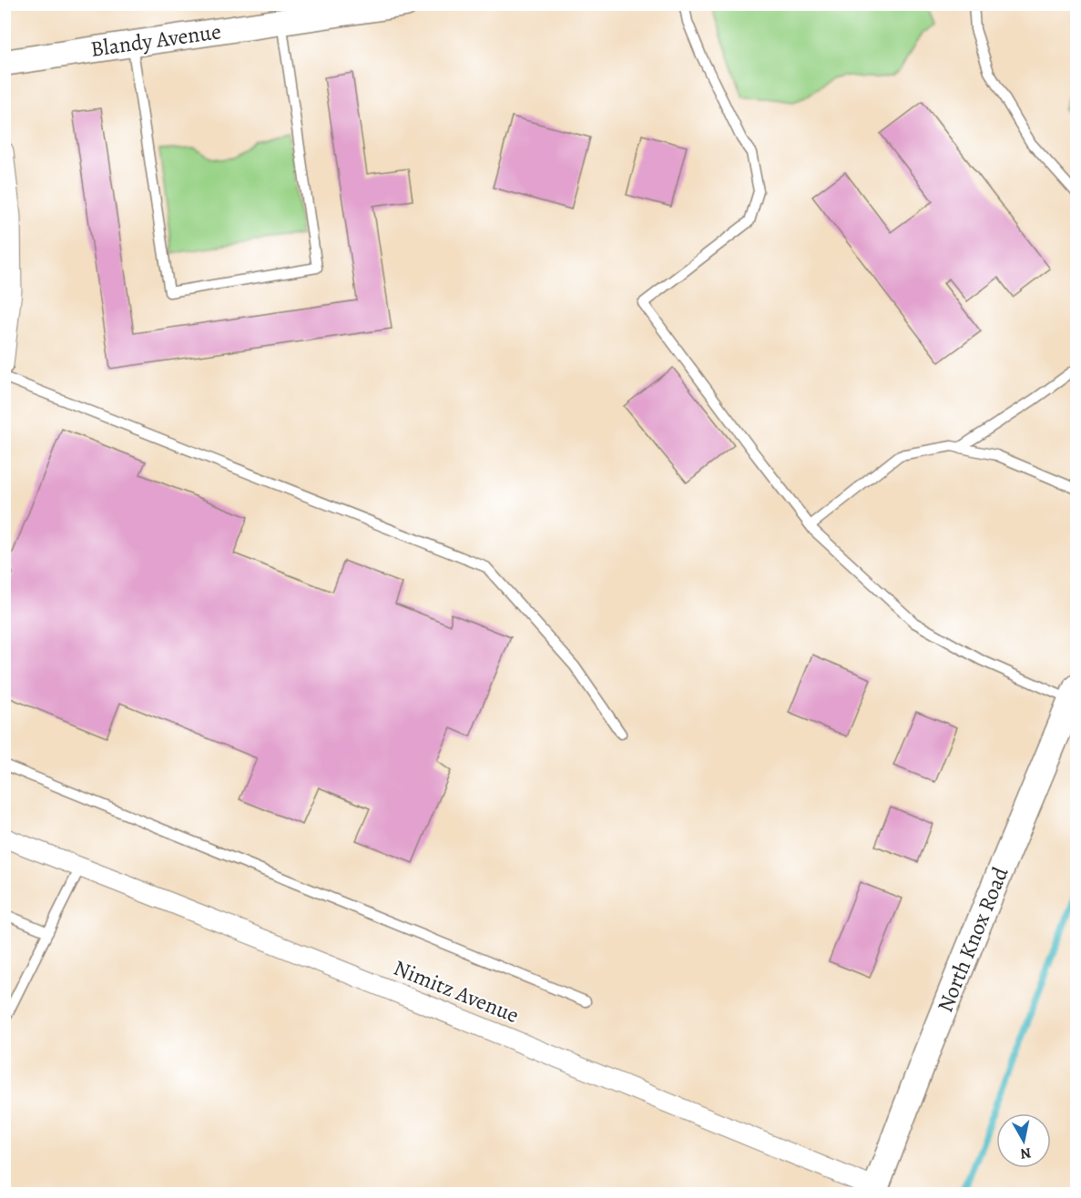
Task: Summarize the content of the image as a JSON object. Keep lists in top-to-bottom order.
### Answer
{
  "streets": {
    "street": ["Blandy Avenue", "North Knox Road", "Nimitz Avenue"]
  },
  "crossings": [
    ["North Knox Road", "Nimitz Avenue"]
  ],
  "north": "bottom"
}
